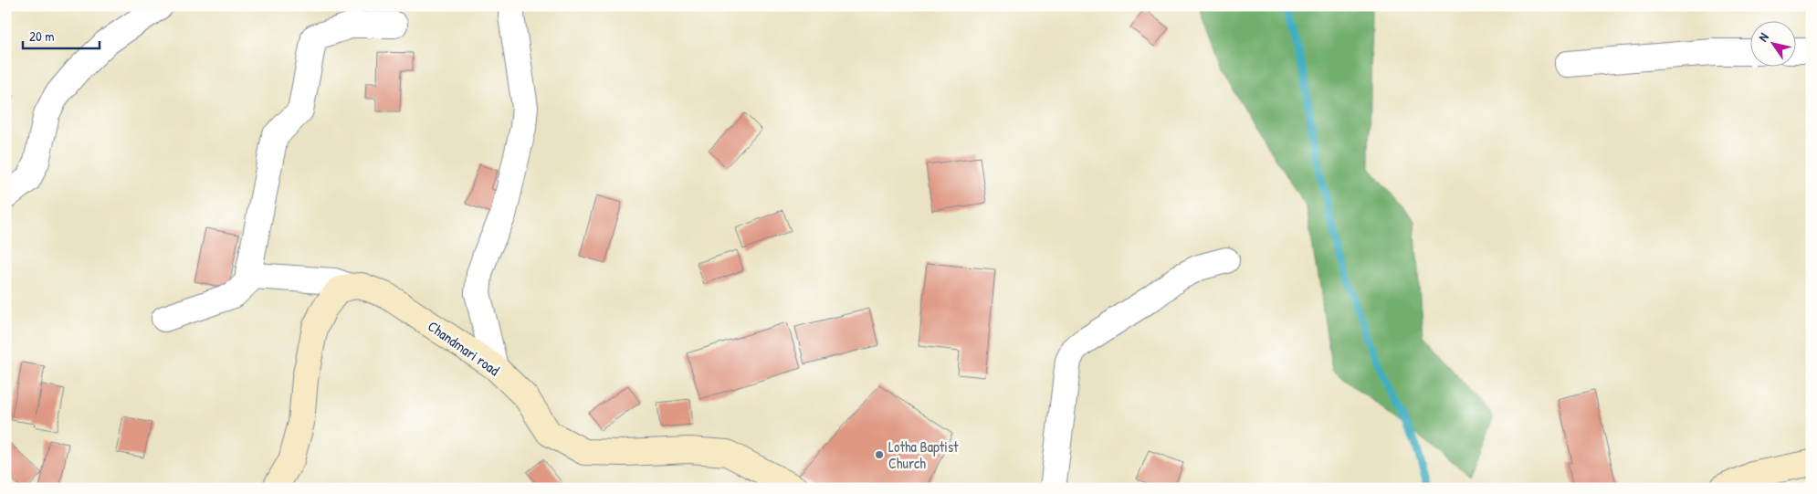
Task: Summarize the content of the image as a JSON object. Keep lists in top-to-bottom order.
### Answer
{
  "streets": {
    "main road": ["Chandmari road"]
  },
  "places": ["Lotha Baptist Church"],
  "scale_bar": "20 m",
  "north": "top left"
}
